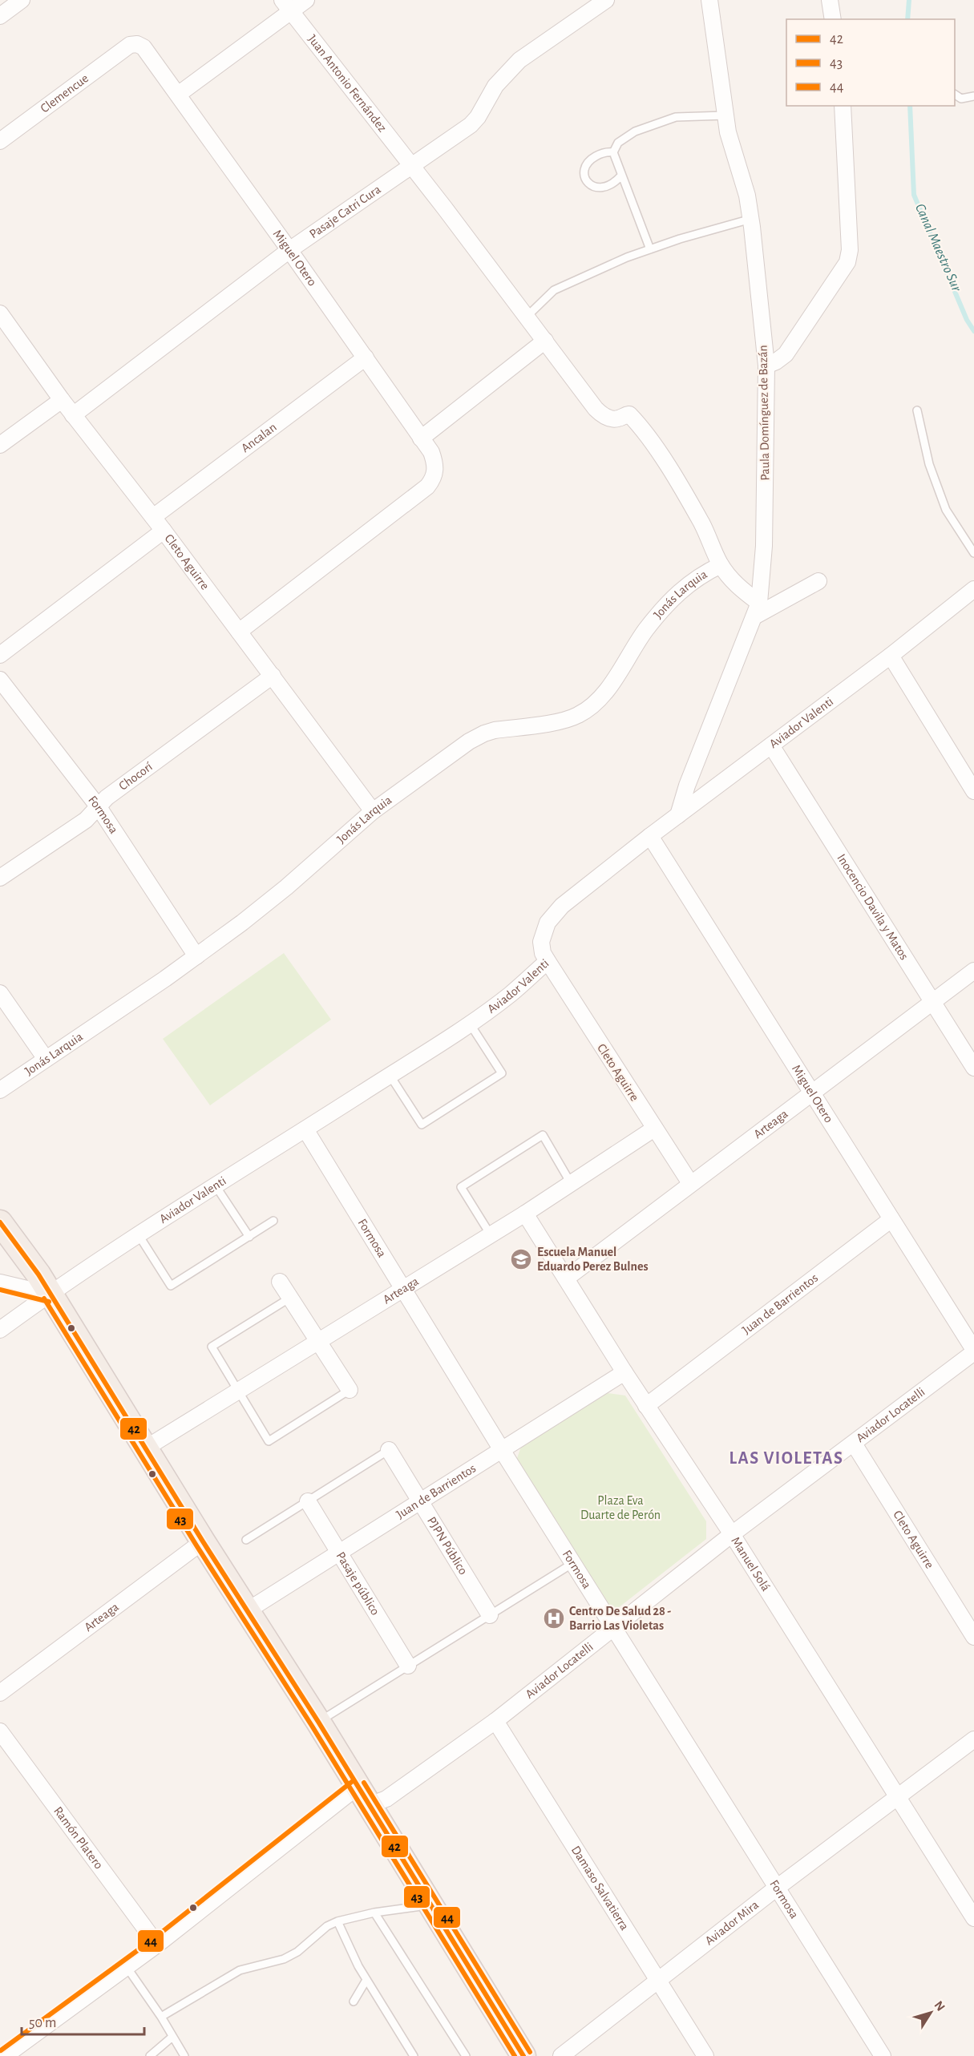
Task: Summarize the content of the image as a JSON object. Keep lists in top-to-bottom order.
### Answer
{
  "streets": {
    "street": [
      "Juan Antonio Fernández",
      "Clemencue",
      "Pasaje Catri Cura",
      "Miguel Otero",
      "Paula Domínguez de Bazán",
      "Ancalan",
      "Cleto Aguirre",
      "Jonás Larquia",
      "Aviador Valenti",
      "Chocorí",
      "Formosa",
      "Inocencio Davila y Matos",
      "Arteaga",
      "Juan de Barrientos",
      "Aviador Locatelli",
      "PJPN Público",
      "Manuel Solá",
      "Pasaje público",
      "Ramón Platero",
      "Damaso Salvatierra",
      "Aviador Mira"
    ]
  },
  "crossings": [
    ["Juan Antonio Fernández", "Pasaje Catri Cura"],
    ["Juan Antonio Fernández", "Jonás Larquia"],
    ["Clemencue", "Miguel Otero"],
    ["Pasaje Catri Cura", "Miguel Otero"],
    ["Pasaje Catri Cura", "Cleto Aguirre"],
    ["Miguel Otero", "Ancalan"],
    ["Miguel Otero", "Cleto Aguirre"],
    ["Miguel Otero", "Aviador Valenti"],
    ["Miguel Otero", "Arteaga"],
    ["Miguel Otero", "Juan de Barrientos"],
    ["Miguel Otero", "Aviador Locatelli"],
    ["Paula Domínguez de Bazán", "Aviador Valenti"],
    ["Ancalan", "Cleto Aguirre"],
    ["Cleto Aguirre", "Jonás Larquia"],
    ["Cleto Aguirre", "Aviador Valenti"],
    ["Cleto Aguirre", "Chocorí"],
    ["Cleto Aguirre", "Arteaga"],
    ["Cleto Aguirre", "Aviador Locatelli"],
    ["Jonás Larquia", "Formosa"],
    ["Aviador Valenti", "Formosa"],
    ["Aviador Valenti", "Inocencio Davila y Matos"],
    ["Chocorí", "Formosa"],
    ["Formosa", "Arteaga"],
    ["Formosa", "Juan de Barrientos"],
    ["Formosa", "Aviador Locatelli"],
    ["Formosa", "Aviador Mira"],
    ["Inocencio Davila y Matos", "Arteaga"],
    ["Arteaga", "Manuel Solá"],
    ["Juan de Barrientos", "PJPN Público"],
    ["Juan de Barrientos", "Manuel Solá"],
    ["Juan de Barrientos", "Pasaje público"],
    ["Aviador Locatelli", "Manuel Solá"],
    ["Aviador Locatelli", "Ramón Platero"],
    ["Aviador Locatelli", "Damaso Salvatierra"],
    ["Manuel Solá", "Aviador Mira"],
    ["Damaso Salvatierra", "Aviador Mira"]
  ],
  "districts": ["LAS VIOLETAS"],
  "water": ["Canal Maestro Sur"],
  "parks": ["Plaza Eva Duarte de Perón"],
  "places": {
    "school or university": ["Escuela Manuel Eduardo Perez Bulnes"],
    "hospital": ["Centro De Salud 28 - Barrio Las Violetas"]
  },
  "lines": ["transit line 42", "transit line 43", "transit line 44"],
  "legend": ["42", "43", "44"],
  "scale_bar": "50 m",
  "north": "top right"
}
